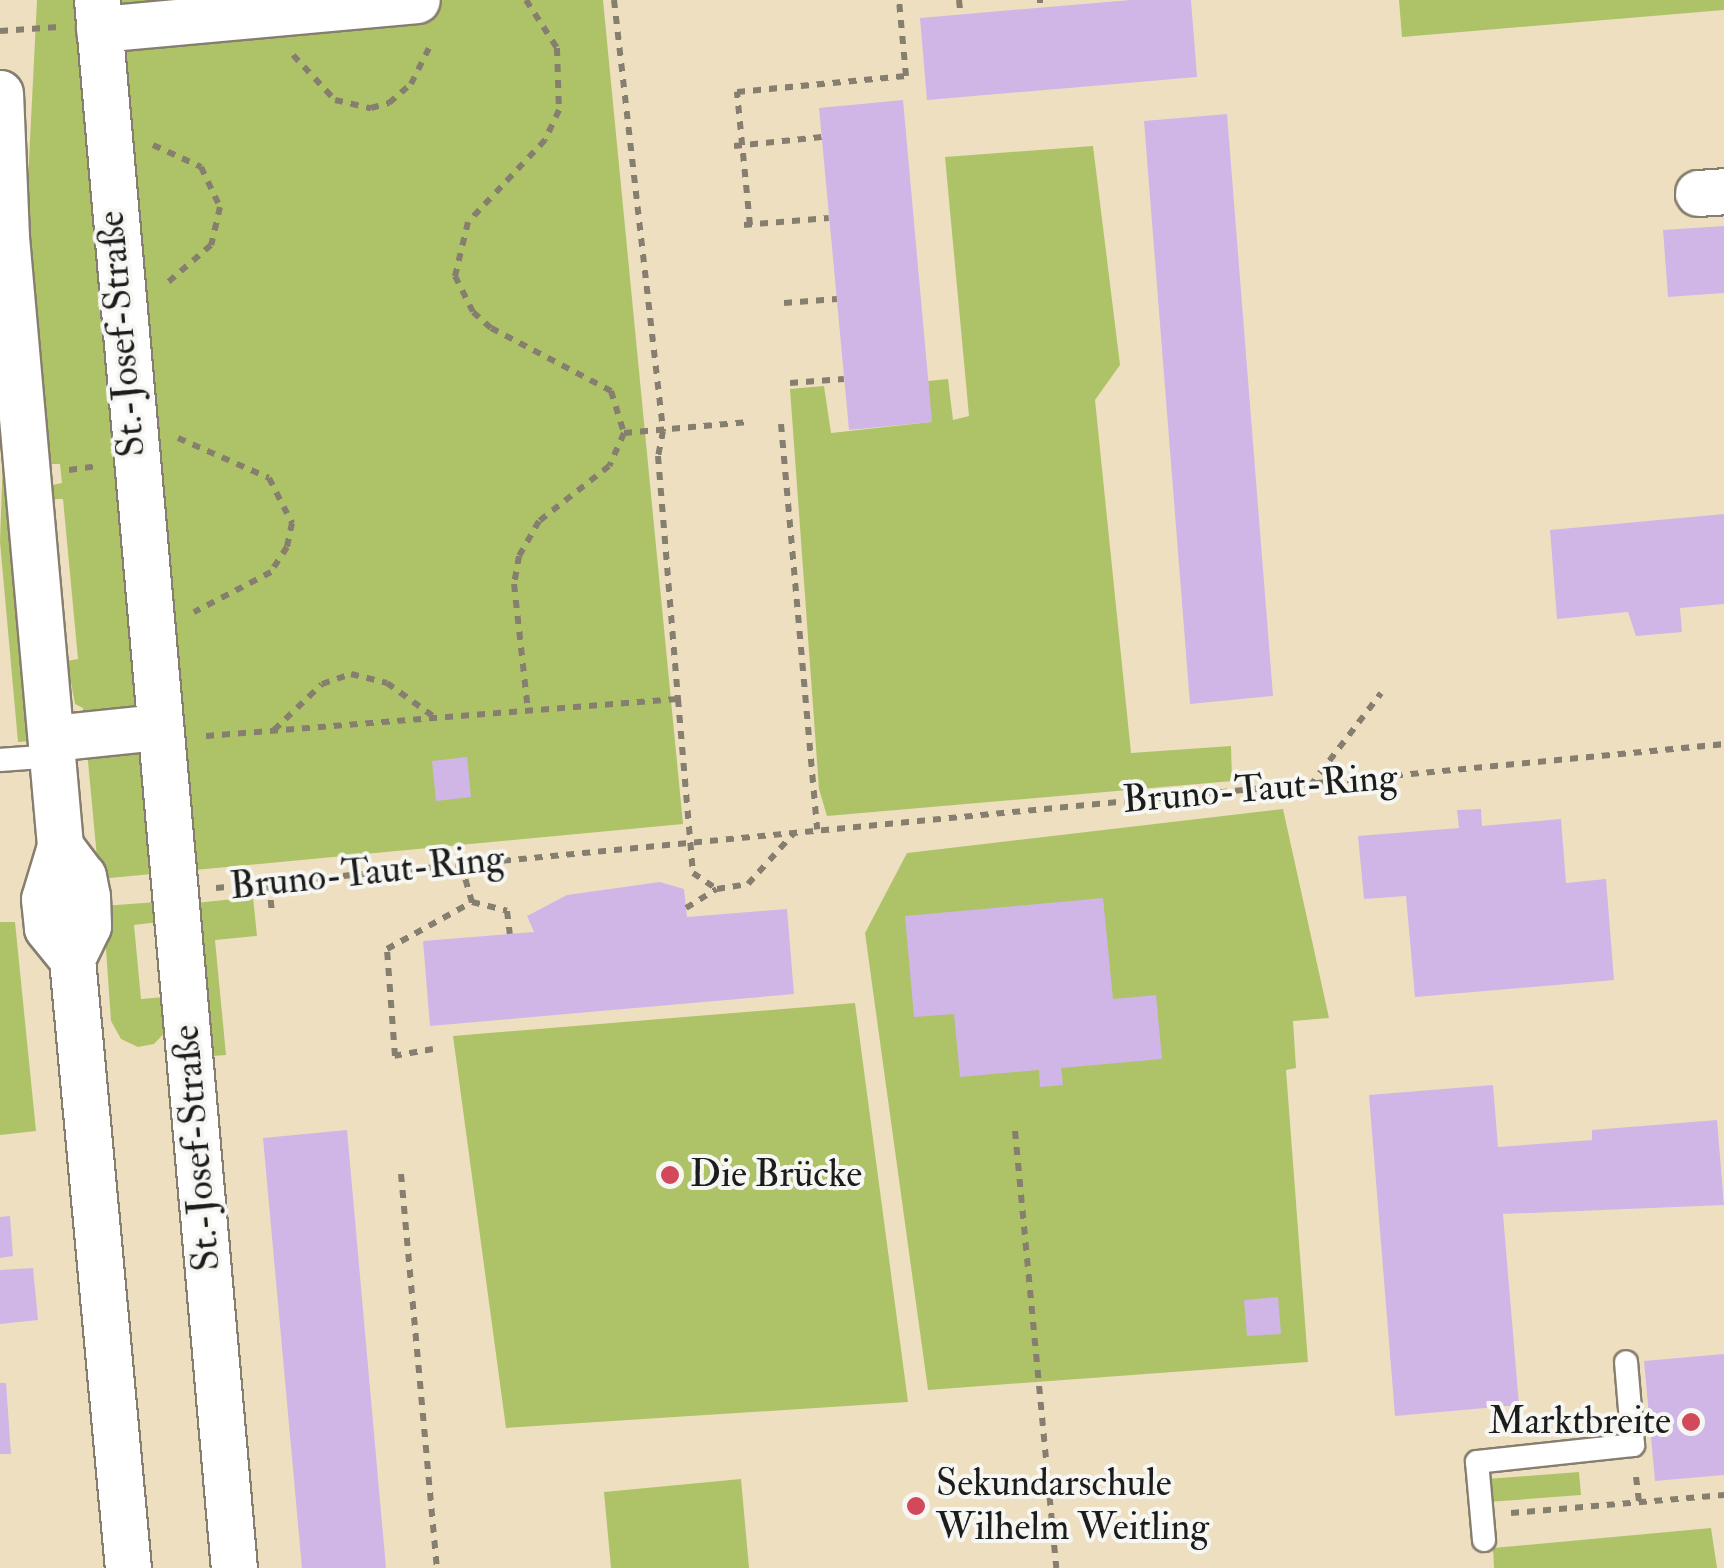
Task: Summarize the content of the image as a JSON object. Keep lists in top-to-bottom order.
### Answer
{
  "streets": {
    "street": ["St.-Josef-Straße"],
    "path": ["Bruno-Taut-Ring"]
  },
  "crossings": [
    ["St.-Josef-Straße", "Bruno-Taut-Ring"]
  ],
  "places": ["Die Brücke", "Marktbreite", "Sekundarschule Wilhelm Weitling"]
}
